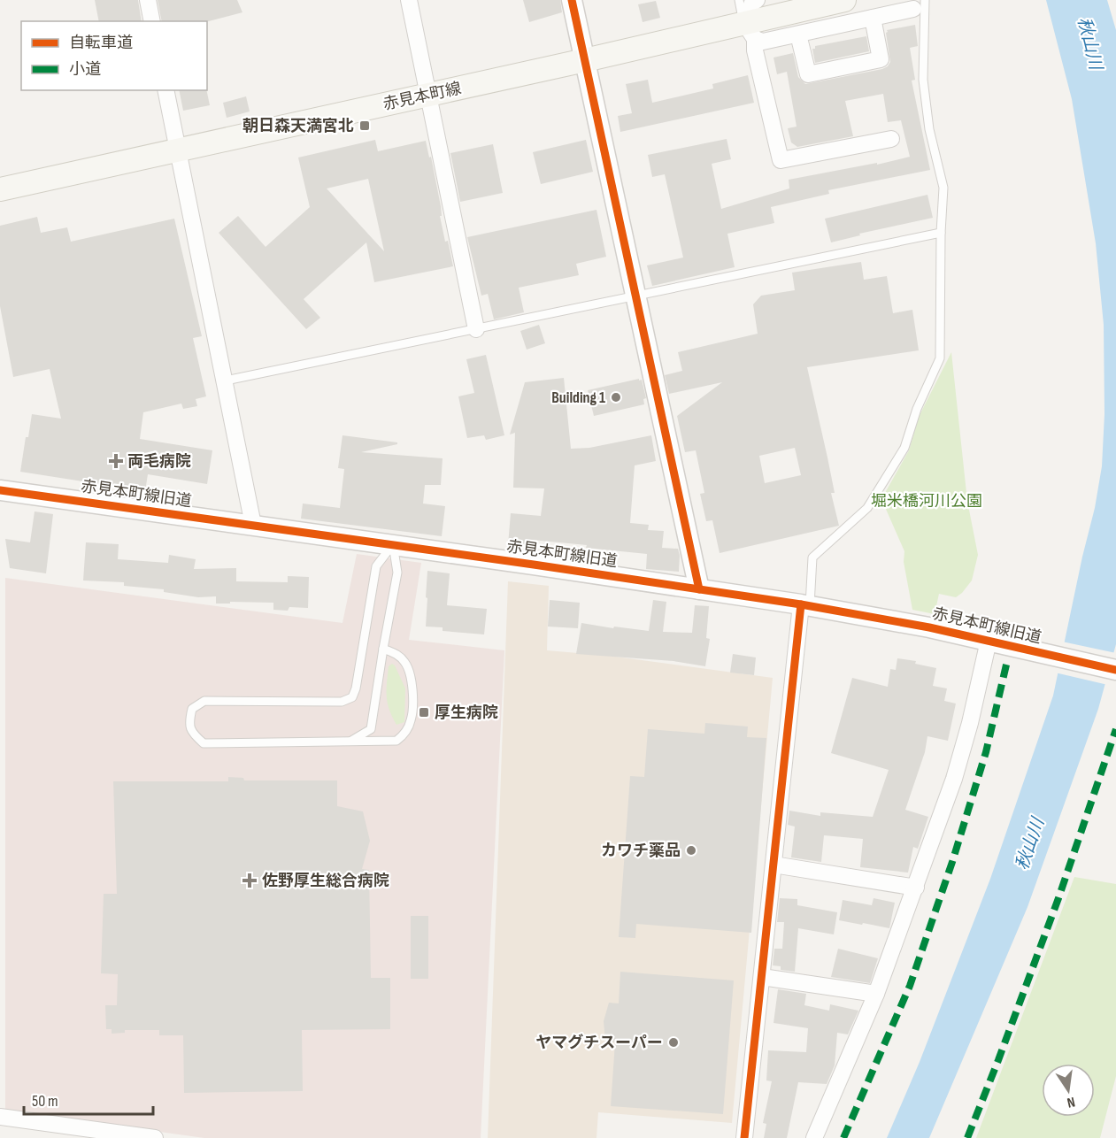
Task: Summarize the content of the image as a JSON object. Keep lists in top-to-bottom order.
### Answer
{
  "streets": {
    "main road": ["赤見本町線"],
    "street": ["赤見本町線旧道"]
  },
  "water": ["秋山川"],
  "parks": ["堀米橋河川公園"],
  "places": {
    "transit": ["朝日森天満宮北", "厚生病院"],
    "other": ["Building 1", "カワチ薬品", "ヤマグチスーパー"],
    "health": ["両毛病院", "佐野厚生総合病院"]
  },
  "legend": ["自転車道", "小道"],
  "scale_bar": "50 m",
  "north": "bottom"
}
